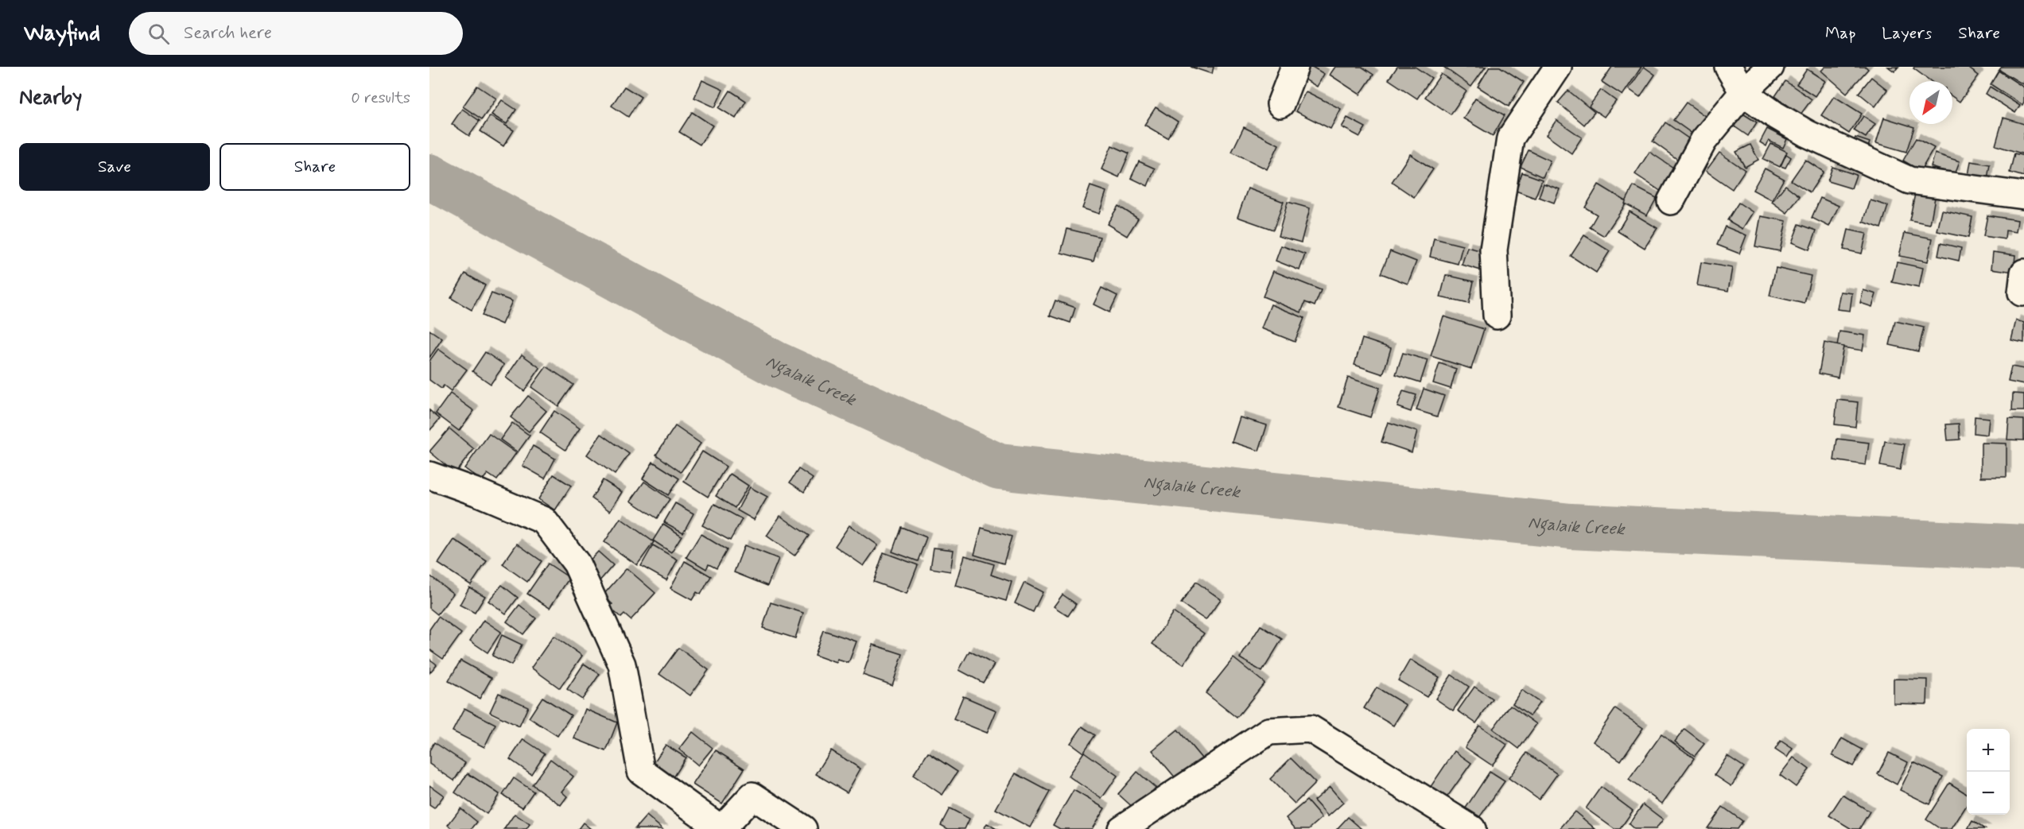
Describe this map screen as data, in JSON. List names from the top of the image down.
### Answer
{
  "water": ["Ngalaik Creek"],
  "north": "bottom left",
  "page": {
    "header": "Wayfind",
    "search": "Search here",
    "nav": ["Map", "Layers", "Share"],
    "heading": ["Nearby", "0 results"],
    "buttons": ["Save", "Share"],
    "map_buttons": ["+", "−"]
  }
}
